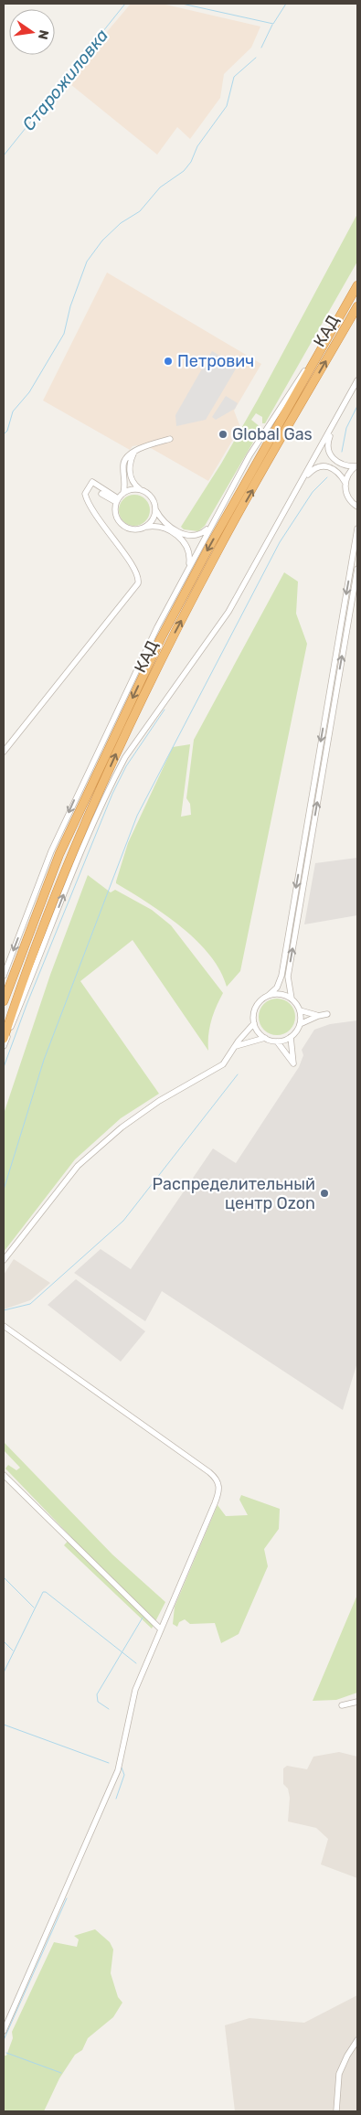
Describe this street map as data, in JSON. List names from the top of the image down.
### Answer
{
  "streets": {
    "highway": ["КАД"]
  },
  "water": ["Старожиловка"],
  "places": ["Петрович", "Global Gas", "Распределительный центр Ozon"],
  "north": "right"
}
